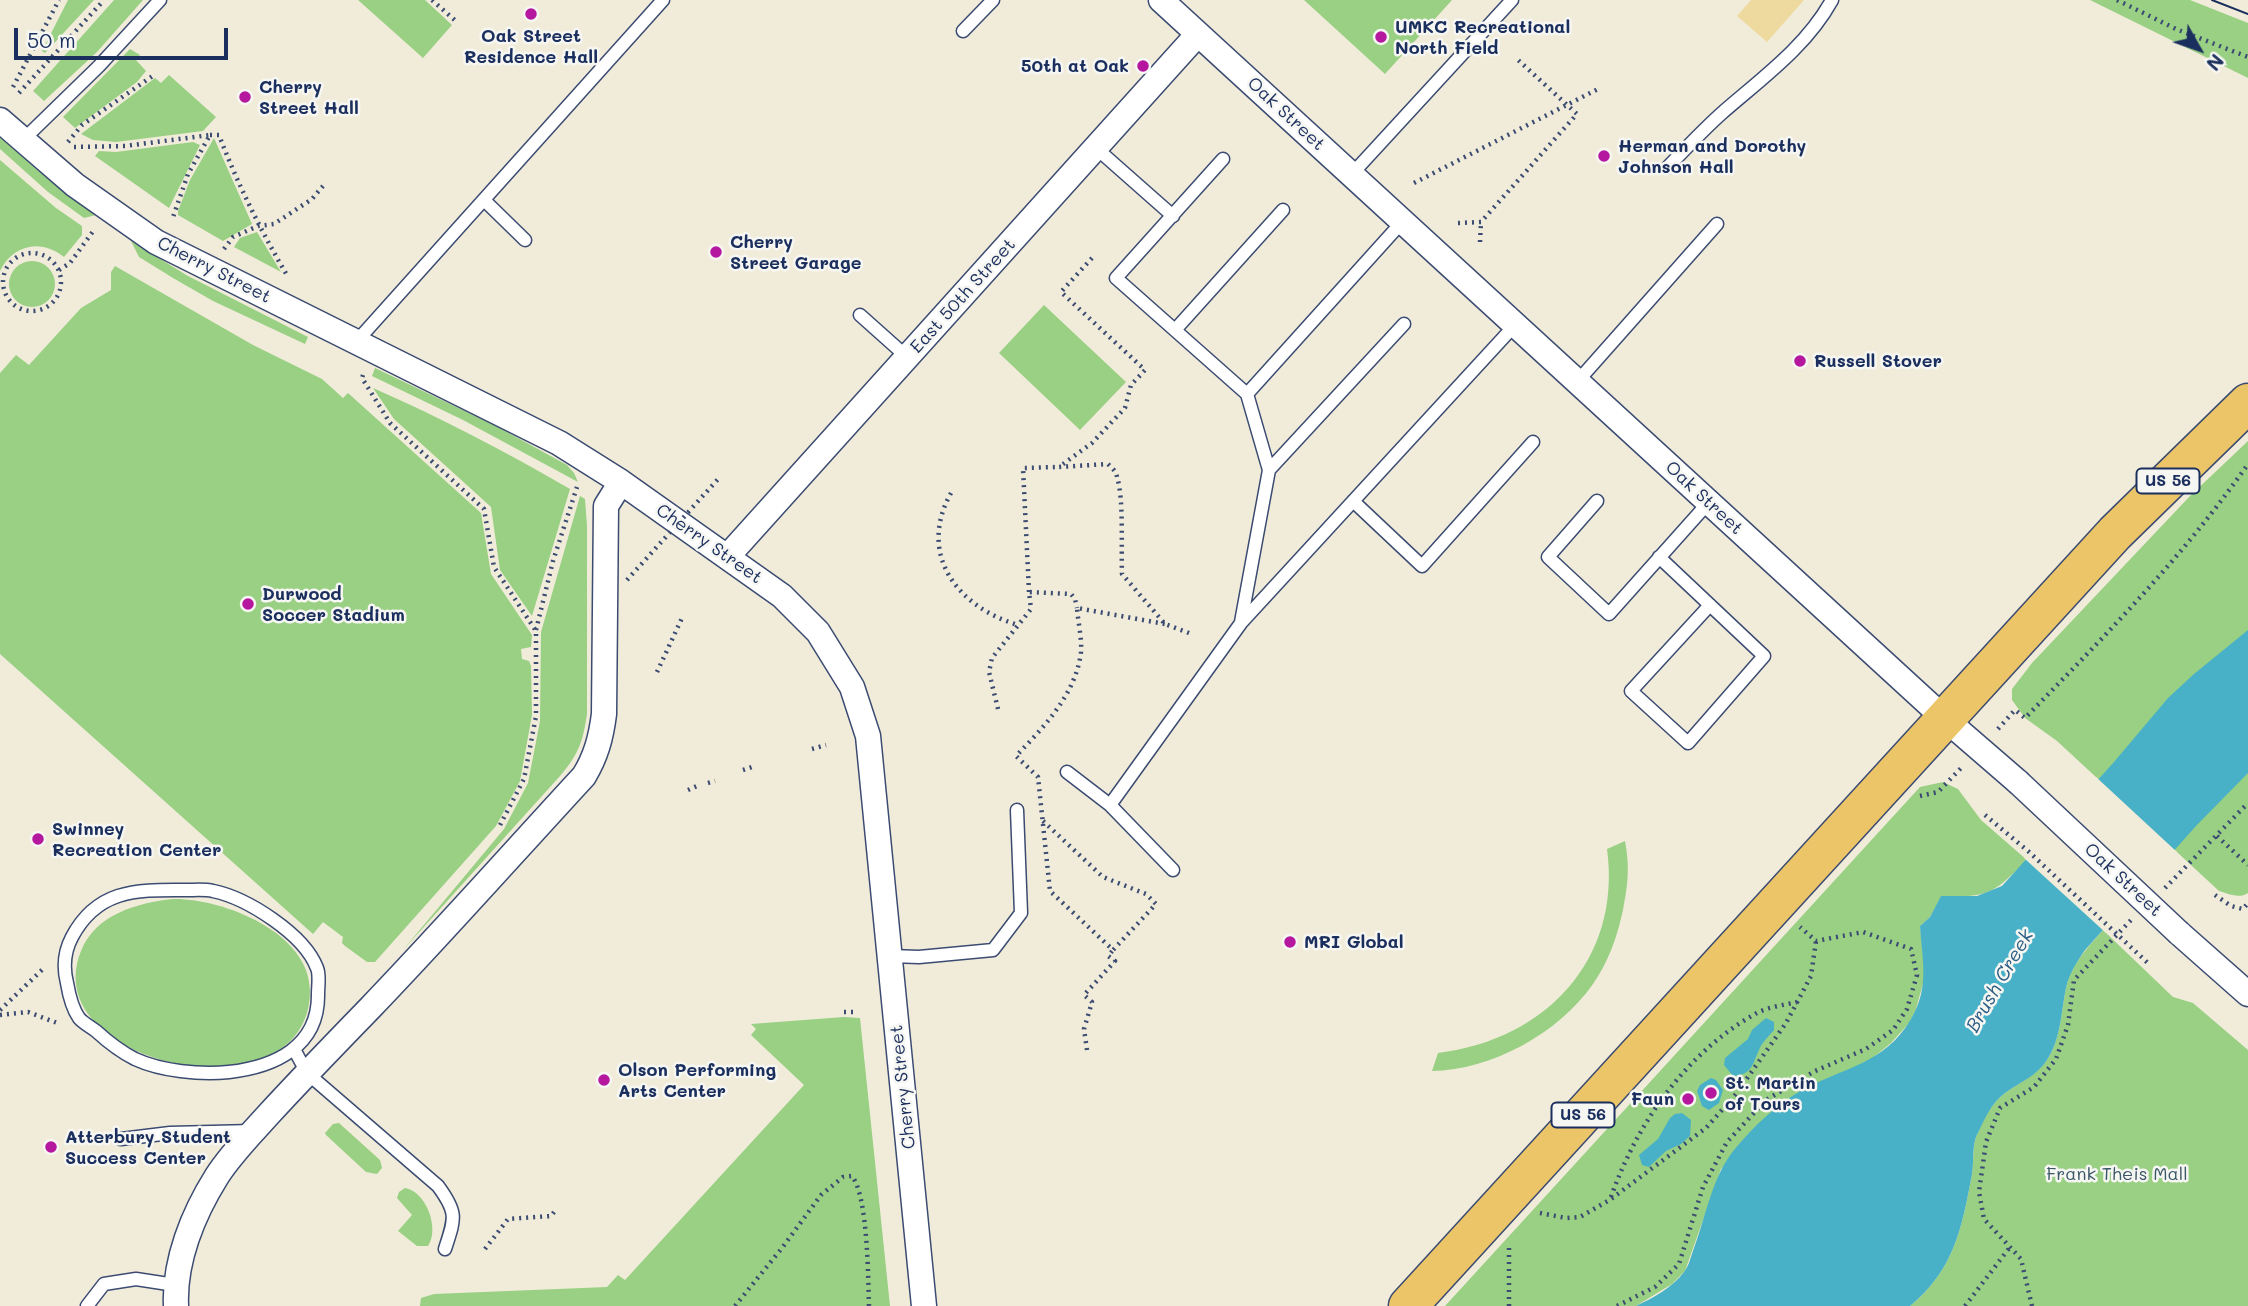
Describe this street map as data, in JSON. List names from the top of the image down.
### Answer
{
  "streets": {
    "highway": ["US 56"],
    "street": ["Oak Street", "Cherry Street", "East 50th Street"]
  },
  "crossings": [
    ["Oak Street", "East 50th Street"],
    ["Oak Street", "US 56"],
    ["Cherry Street", "East 50th Street"]
  ],
  "water": ["Brush Creek"],
  "parks": ["Frank Theis Mall"],
  "places": [
    "Oak Street Residence Hall",
    "UMKC Recreational North Field",
    "50th at Oak",
    "Cherry Street Hall",
    "Herman and Dorothy Johnson Hall",
    "Cherry Street Garage",
    "Russell Stover",
    "Durwood Soccer Stadium",
    "Swinney Recreation Center",
    "MRI Global",
    "Olson Performing Arts Center",
    "St. Martin of Tours",
    "Faun",
    "Atterbury Student Success Center"
  ],
  "scale_bar": "50 m",
  "north": "bottom right"
}
